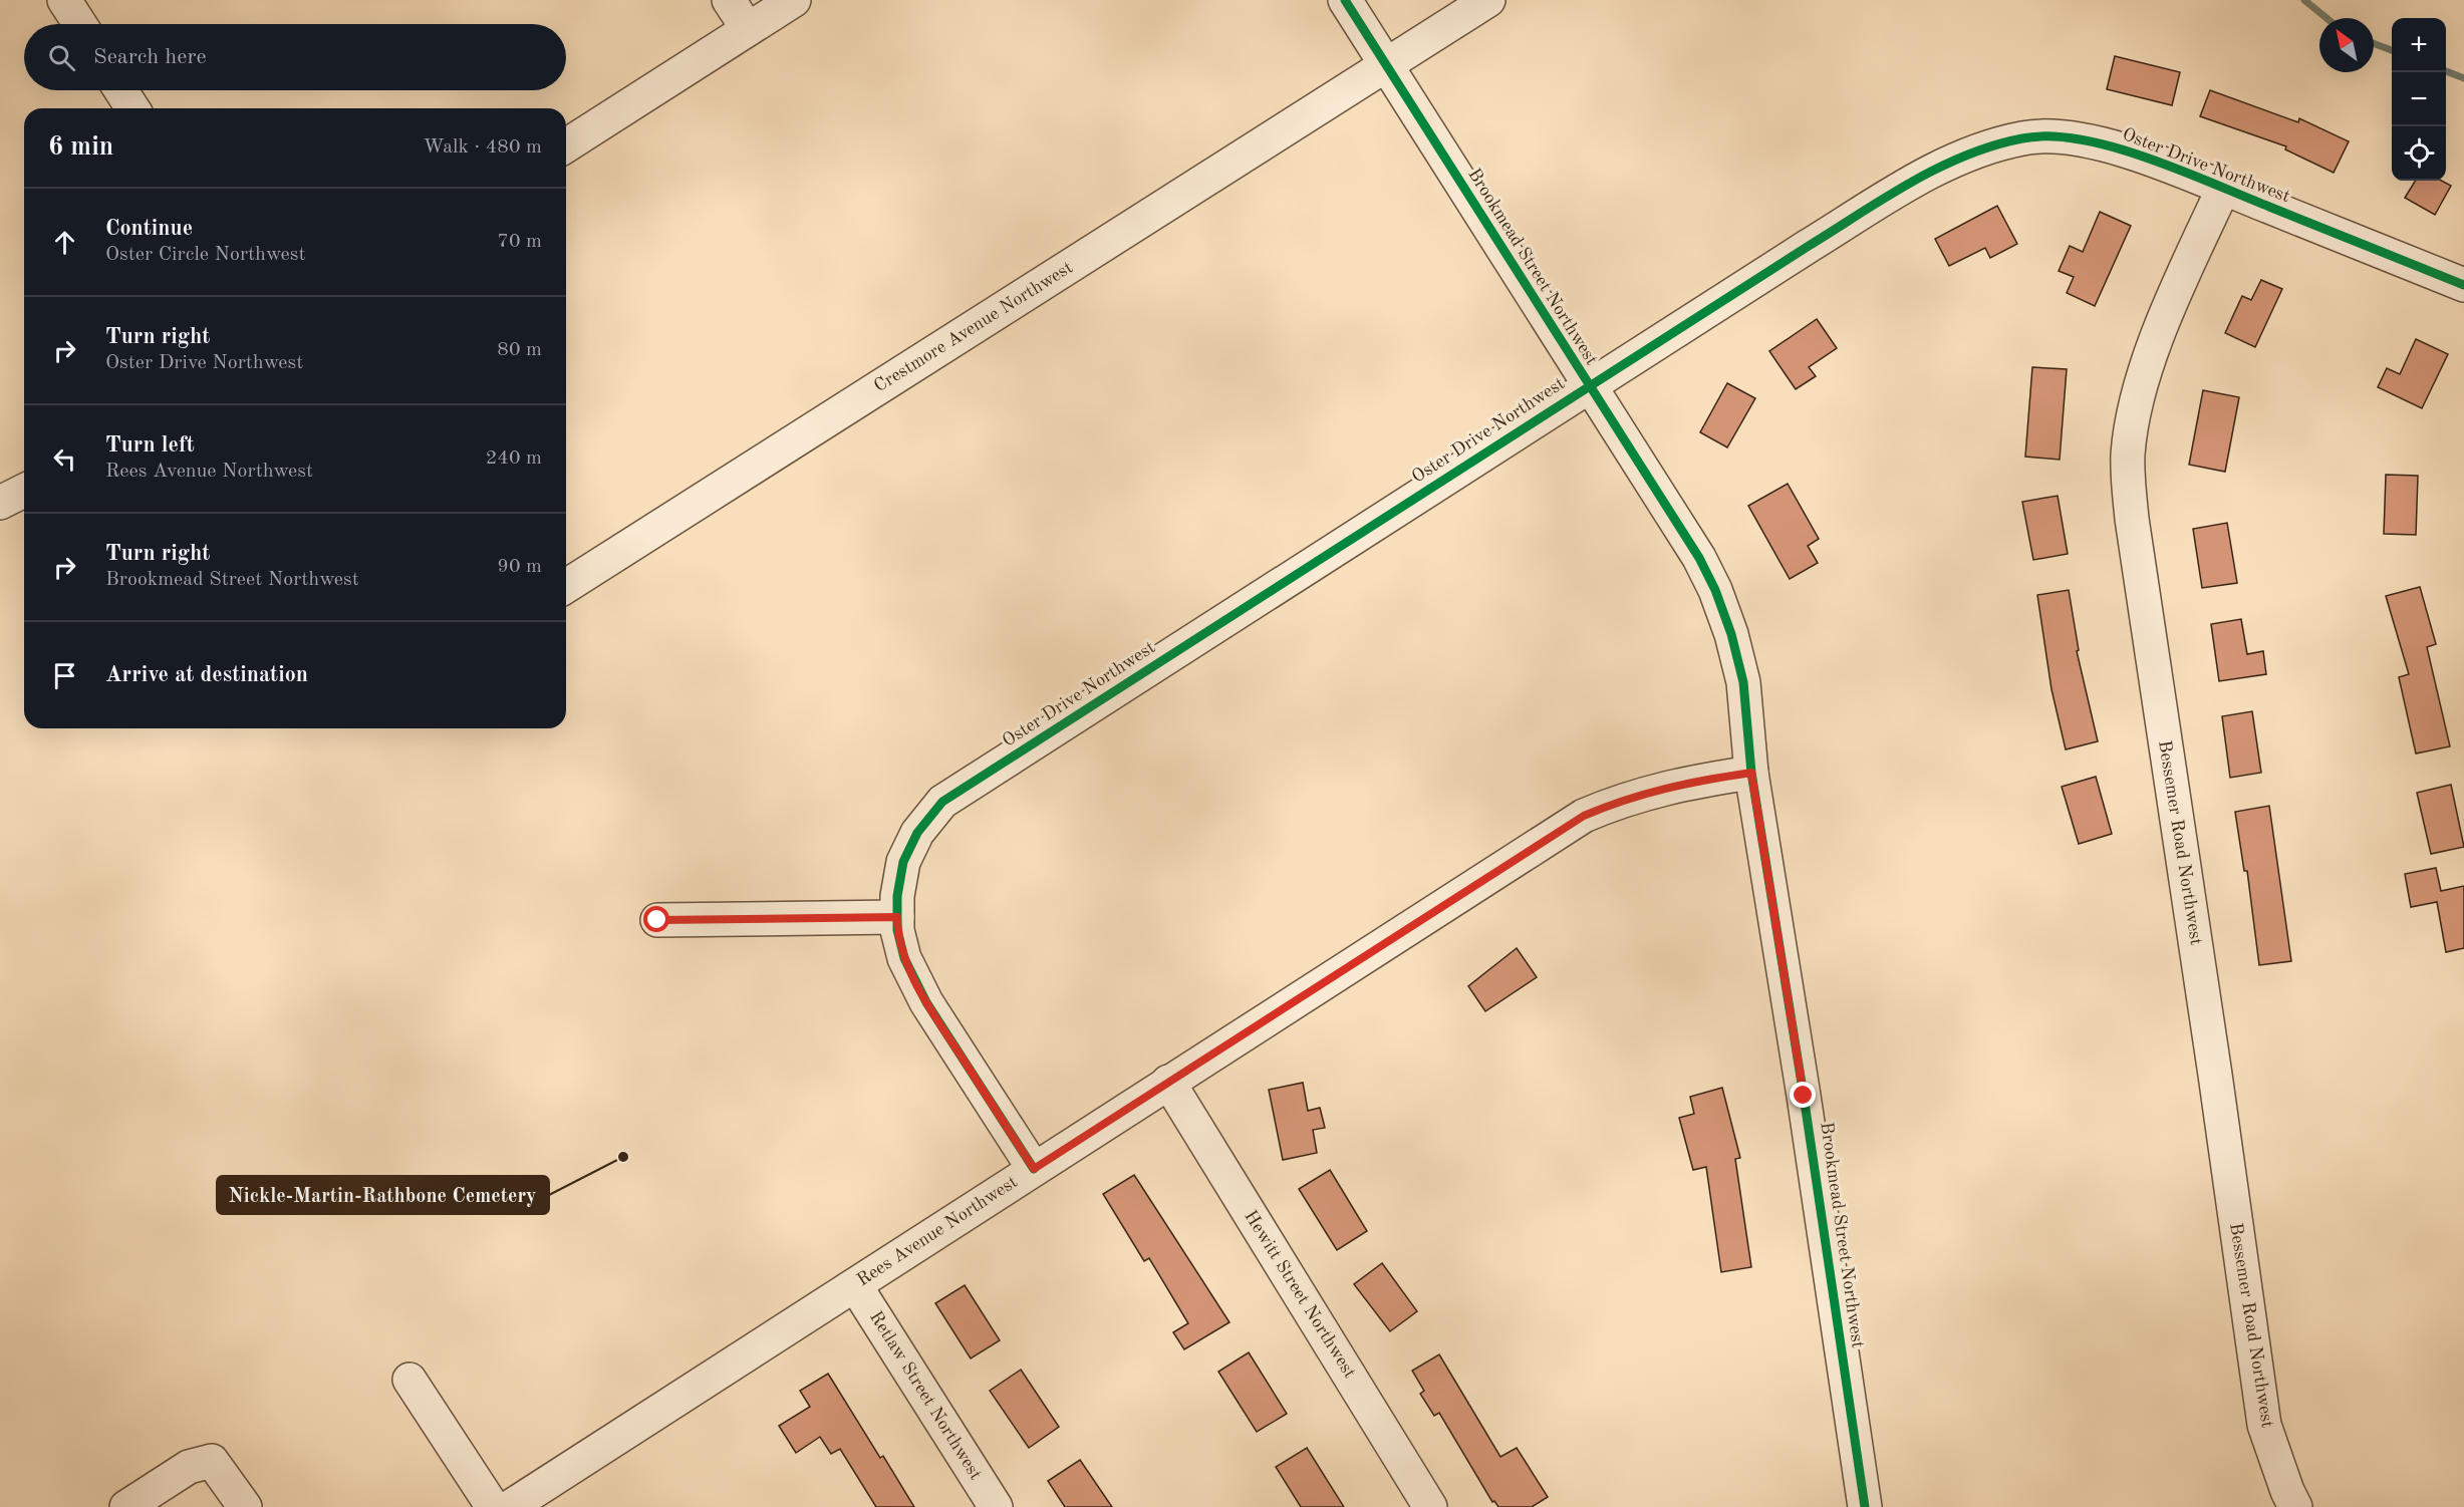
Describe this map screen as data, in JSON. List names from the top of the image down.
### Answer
{
  "streets": {
    "street": [
      "Oster Drive Northwest",
      "Brookmead Street Northwest",
      "Crestmore Avenue Northwest",
      "Bessemer Road Northwest",
      "Rees Avenue Northwest",
      "Hewitt Street Northwest",
      "Retlaw Street Northwest"
    ]
  },
  "crossings": [
    ["Oster Drive Northwest", "Brookmead Street Northwest"],
    ["Oster Drive Northwest", "Bessemer Road Northwest"],
    ["Oster Drive Northwest", "Rees Avenue Northwest"],
    ["Brookmead Street Northwest", "Crestmore Avenue Northwest"],
    ["Brookmead Street Northwest", "Rees Avenue Northwest"],
    ["Rees Avenue Northwest", "Hewitt Street Northwest"],
    ["Rees Avenue Northwest", "Retlaw Street Northwest"]
  ],
  "places": ["Nickle-Martin-Rathbone Cemetery"],
  "north": "top left",
  "page": {
    "map_buttons": ["+", "−"],
    "search": "Search here",
    "heading": ["6 min", "Walk · 480 m"],
    "list": [
      ["Continue", "Oster Circle Northwest", "70 m"],
      ["Turn right", "Oster Drive Northwest", "80 m"],
      ["Turn left", "Rees Avenue Northwest", "240 m"],
      ["Turn right", "Brookmead Street Northwest", "90 m"],
      "Arrive at destination"
    ]
  }
}
